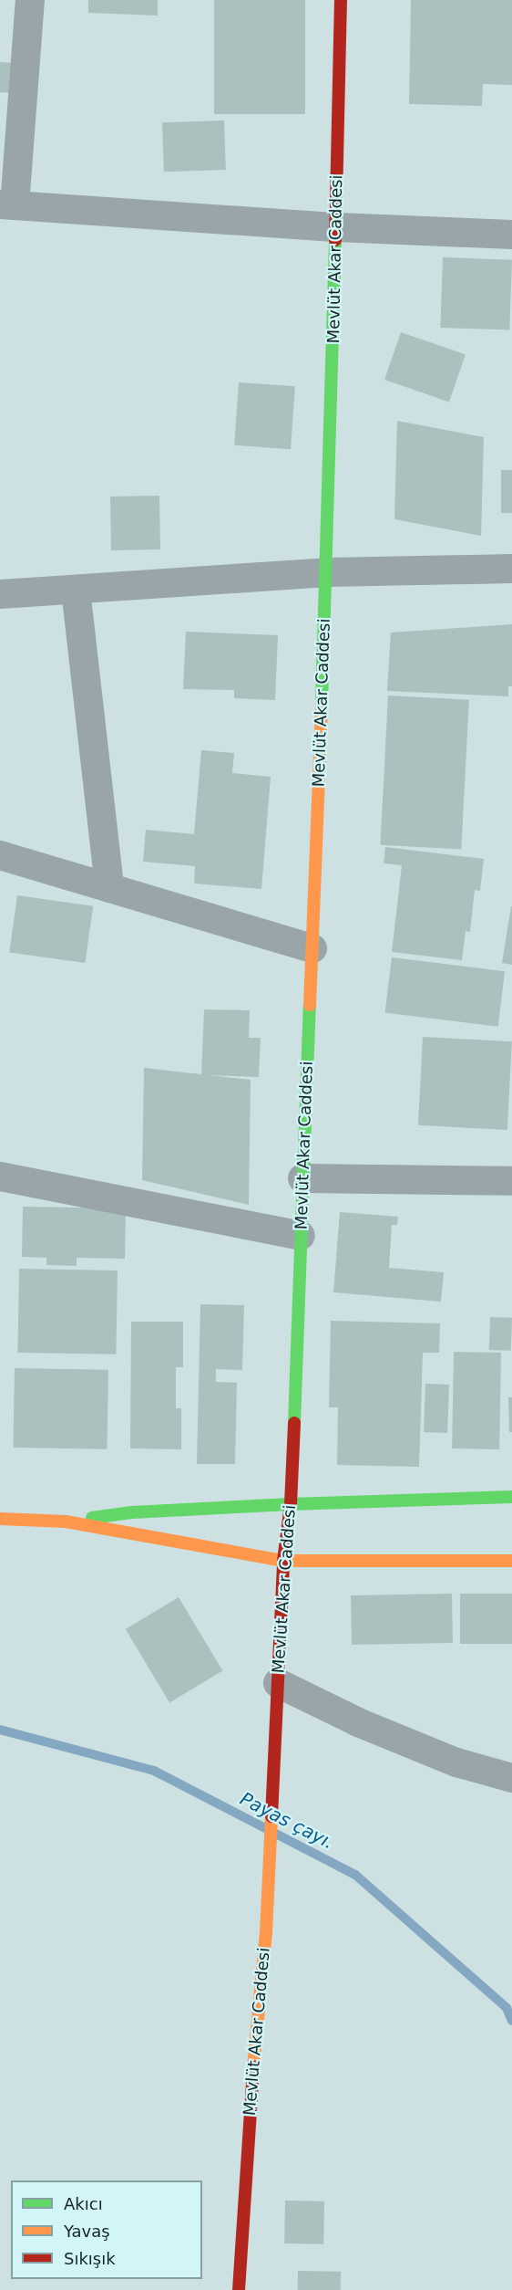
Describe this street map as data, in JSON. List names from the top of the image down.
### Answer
{
  "streets": {
    "street": ["Mevlüt Akar Caddesi"]
  },
  "water": ["Payas çayı."],
  "legend": ["Akıcı", "Yavaş", "Sıkışık"]
}
